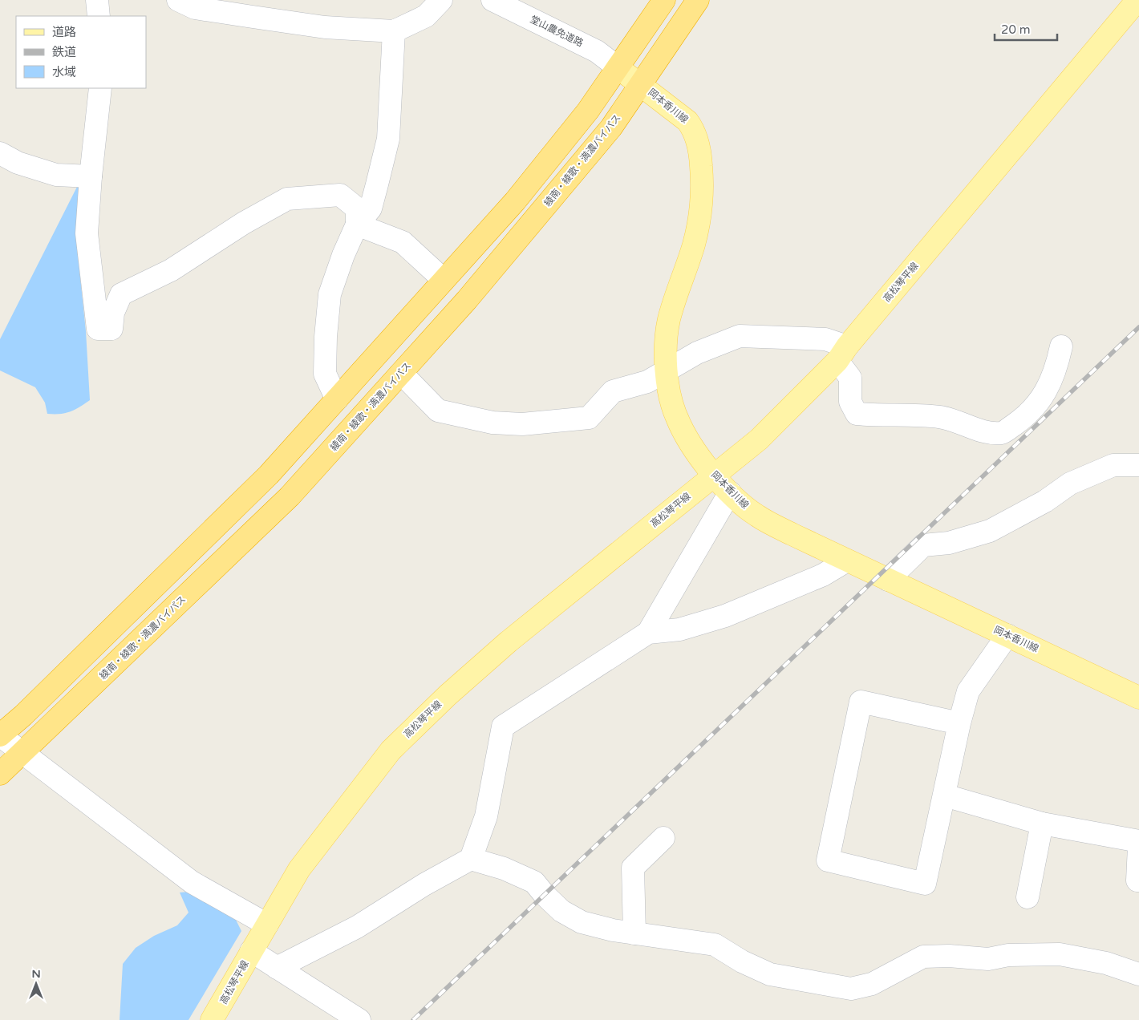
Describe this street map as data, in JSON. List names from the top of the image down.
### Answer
{
  "streets": {
    "highway": ["綾南・綾歌・満濃バイパス"],
    "main road": ["岡本香川線", "高松琴平線"],
    "street": ["堂山農免道路"]
  },
  "crossings": [
    ["堂山農免道路", "岡本香川線"],
    ["岡本香川線", "綾南・綾歌・満濃バイパス"],
    ["岡本香川線", "高松琴平線"]
  ],
  "legend": ["道路", "鉄道", "水域"],
  "scale_bar": "20 m",
  "north": "top"
}
